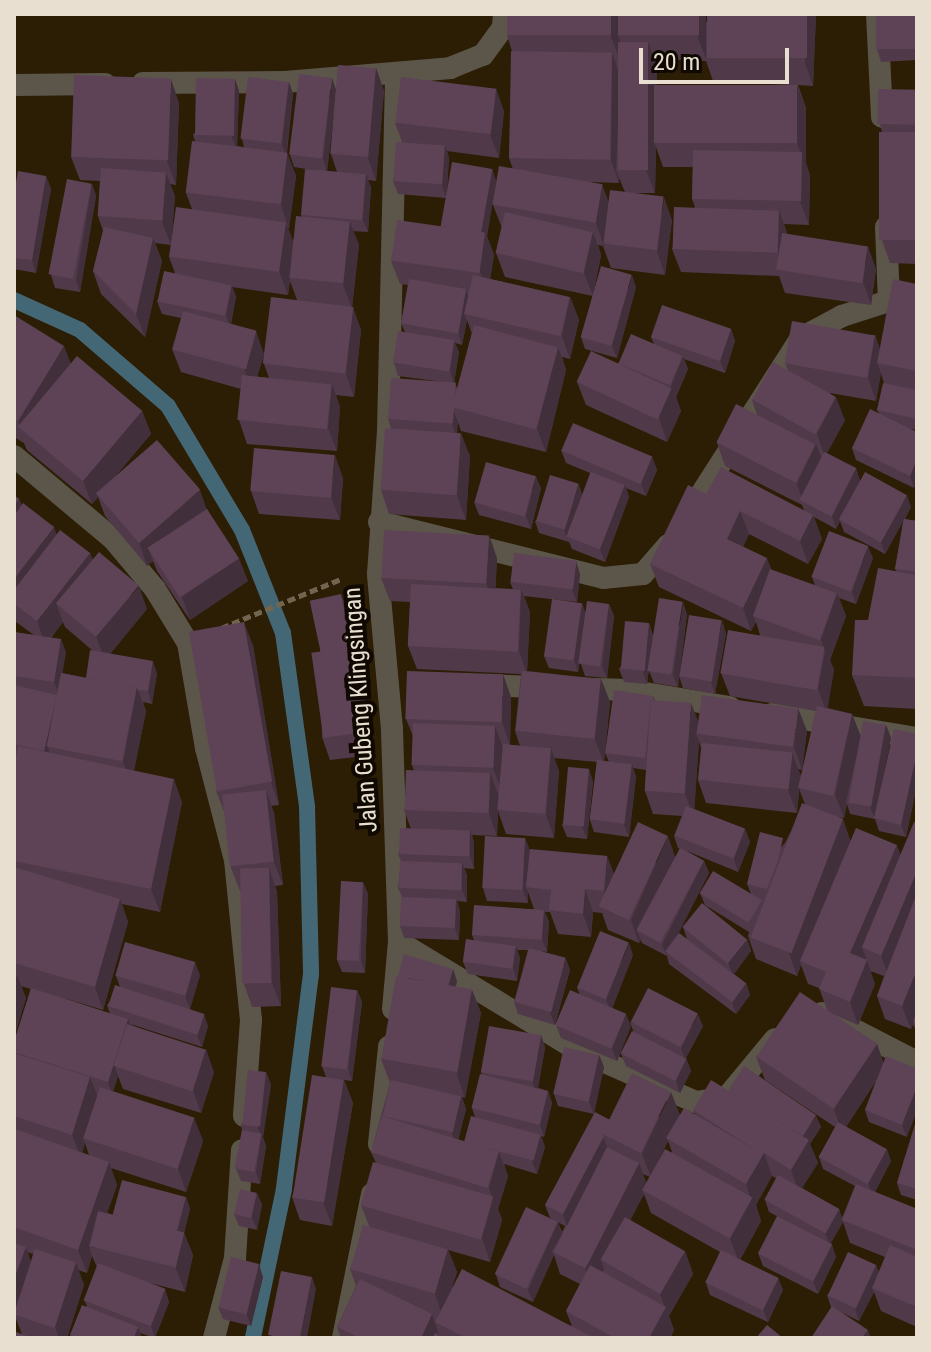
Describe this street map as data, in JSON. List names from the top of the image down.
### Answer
{
  "streets": {
    "street": ["Jalan Gubeng Klingsingan"]
  },
  "scale_bar": "20 m"
}
